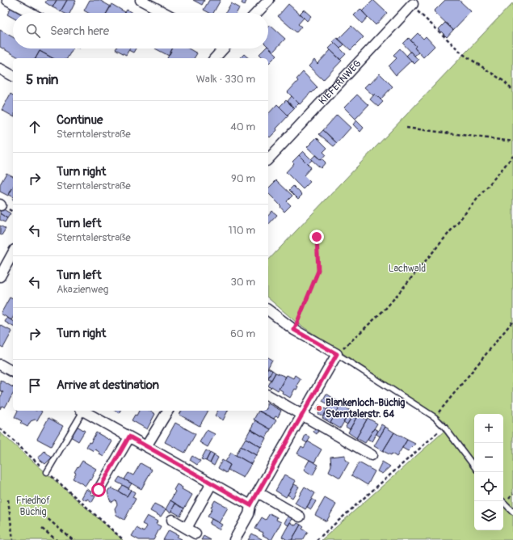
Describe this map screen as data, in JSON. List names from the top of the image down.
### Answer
{
  "streets": {
    "street": ["KIEFERNWEG"]
  },
  "parks": ["Lachwald", "Friedhof Büchig"],
  "places": ["Blankenloch-Büchig Sterntalerstr. 64"],
  "page": {
    "search": "Search here",
    "heading": ["5 min", "Walk · 330 m"],
    "list": [
      ["Continue", "Sterntalerstraße", "40 m"],
      ["Turn right", "Sterntalerstraße", "90 m"],
      ["Turn left", "Sterntalerstraße", "110 m"],
      ["Turn left", "Akazienweg", "30 m"],
      ["Turn right", "60 m"],
      "Arrive at destination"
    ],
    "map_buttons": ["+", "−"]
  }
}
